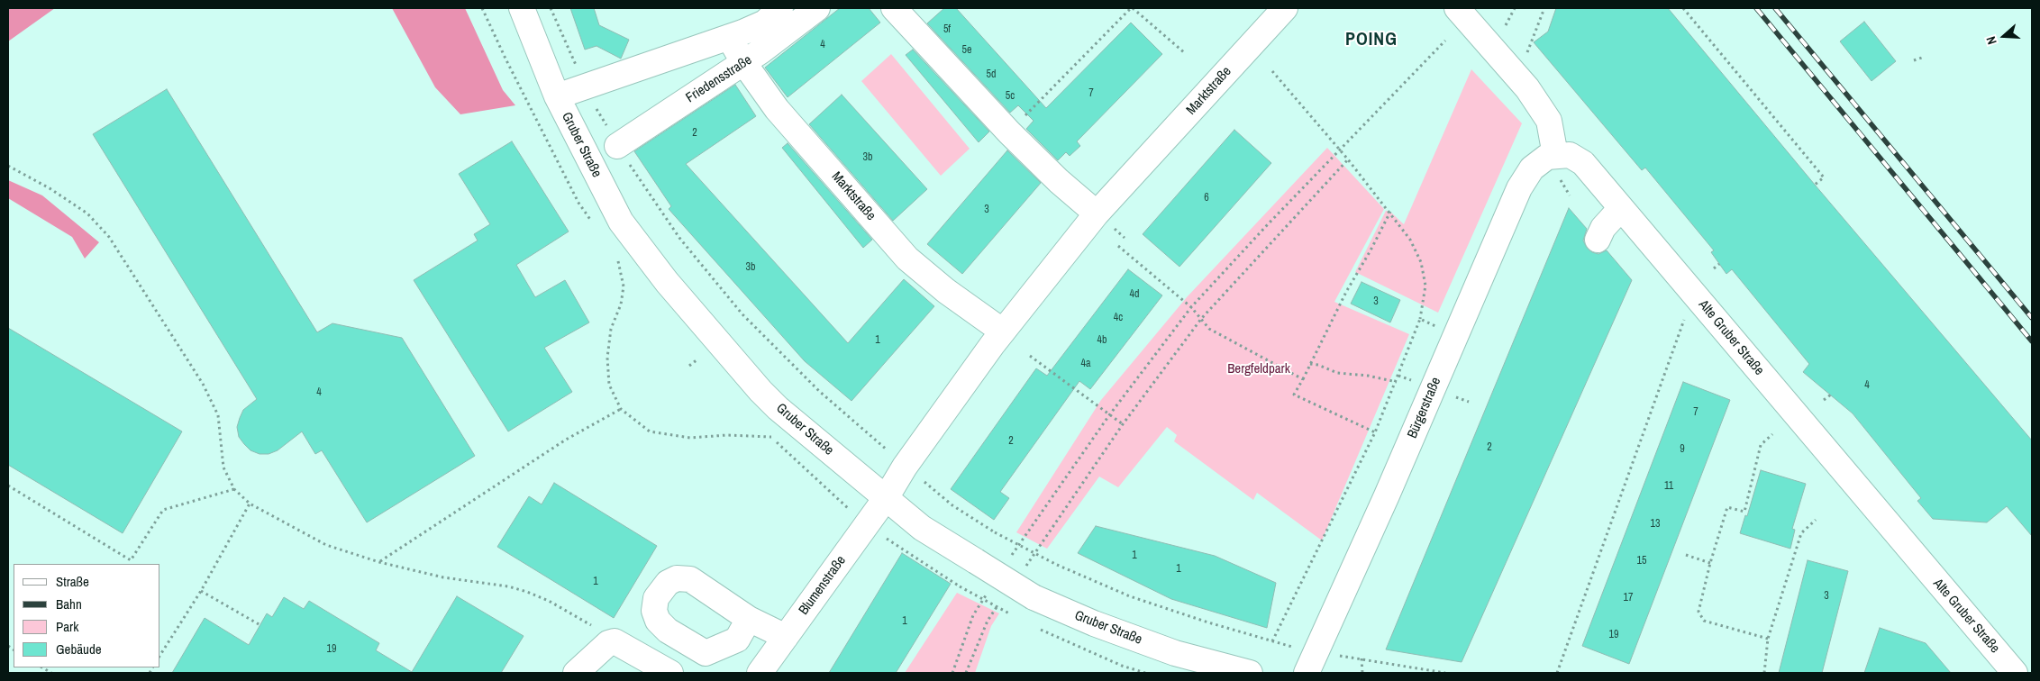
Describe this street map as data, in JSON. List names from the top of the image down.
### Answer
{
  "streets": {
    "street": [
      "Friedensstraße",
      "Marktstraße",
      "Gruber Straße",
      "Alte Gruber Straße",
      "Bürgerstraße",
      "Blumenstraße"
    ]
  },
  "crossings": [
    ["Friedensstraße", "Marktstraße"],
    ["Friedensstraße", "Gruber Straße"],
    ["Marktstraße", "Gruber Straße"],
    ["Marktstraße", "Blumenstraße"],
    ["Gruber Straße", "Blumenstraße"],
    ["Alte Gruber Straße", "Bürgerstraße"]
  ],
  "districts": ["POING"],
  "parks": ["Bergfeldpark"],
  "house_numbers": [
    "5f",
    "4",
    "5e",
    "5d",
    "7",
    "5c",
    "2",
    "3b",
    "6",
    "3",
    "3b",
    "4d",
    "3",
    "4c",
    "1",
    "4b",
    "4a",
    "4",
    "4",
    "7",
    "2",
    "2",
    "9",
    "11",
    "13",
    "1",
    "15",
    "1",
    "1",
    "3",
    "17",
    "1",
    "19",
    "19"
  ],
  "legend": [
    "Straße",
    "Bahn",
    "Park",
    "Gebäude"
  ],
  "north": "left"
}
